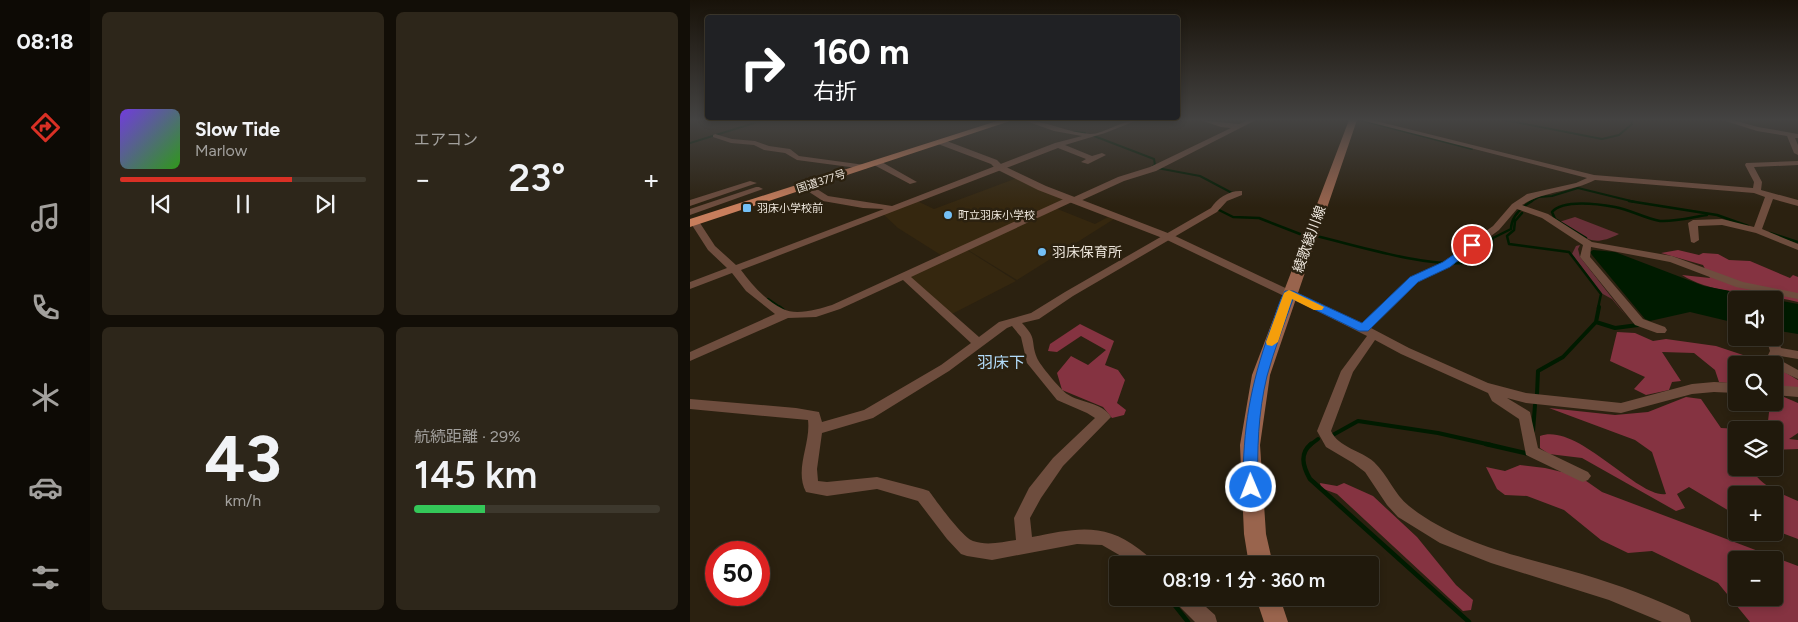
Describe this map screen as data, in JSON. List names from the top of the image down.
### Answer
{
  "streets": {
    "highway": ["国道377号"],
    "main road": ["綾歌綾川線"]
  },
  "districts": ["羽床下"],
  "places": {
    "transit": ["羽床小学校前"],
    "other": ["町立羽床小学校", "羽床保育所"]
  },
  "page": {
    "tabs": "08:18",
    "tile": [
      "エアコン",
      ["43", "km/h"],
      ["航続距離 · 29%", "145 km"]
    ],
    "turn": ["160 m", "右折"],
    "song": ["Slow Tide", "Marlow"],
    "heat": ["−", "23°", "+"],
    "map_buttons": ["+", "−"],
    "limit": "50",
    "trip": "08:19 · 1 分 · 360 m"
  }
}
